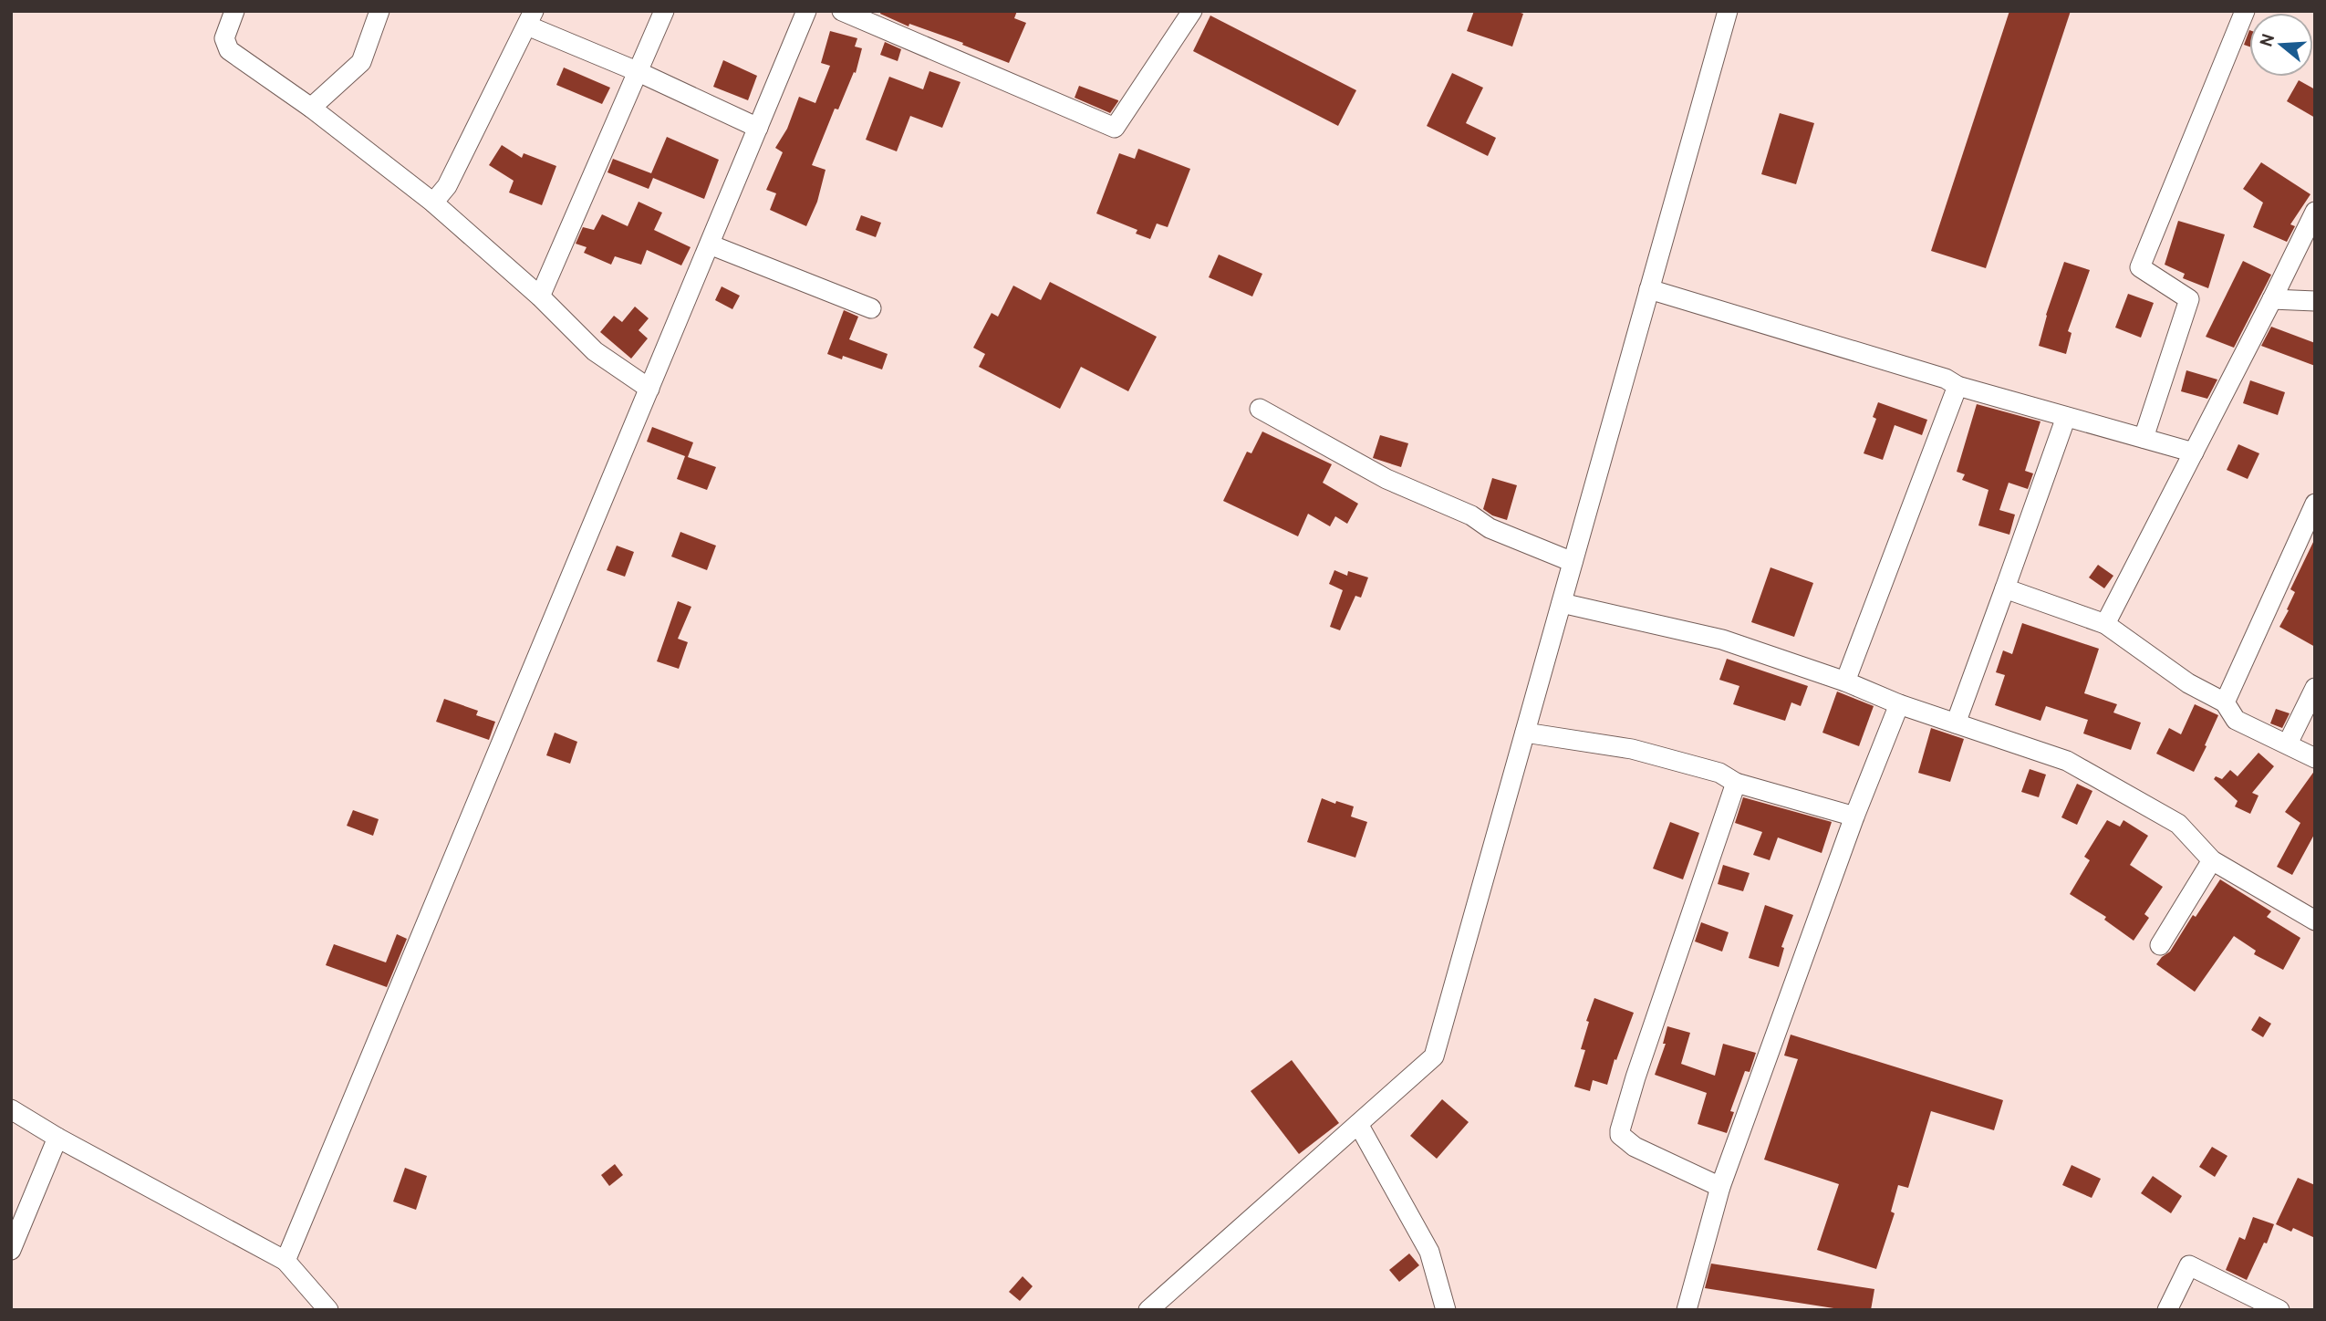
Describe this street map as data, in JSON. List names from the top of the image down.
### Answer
{
  "north": "left"
}
